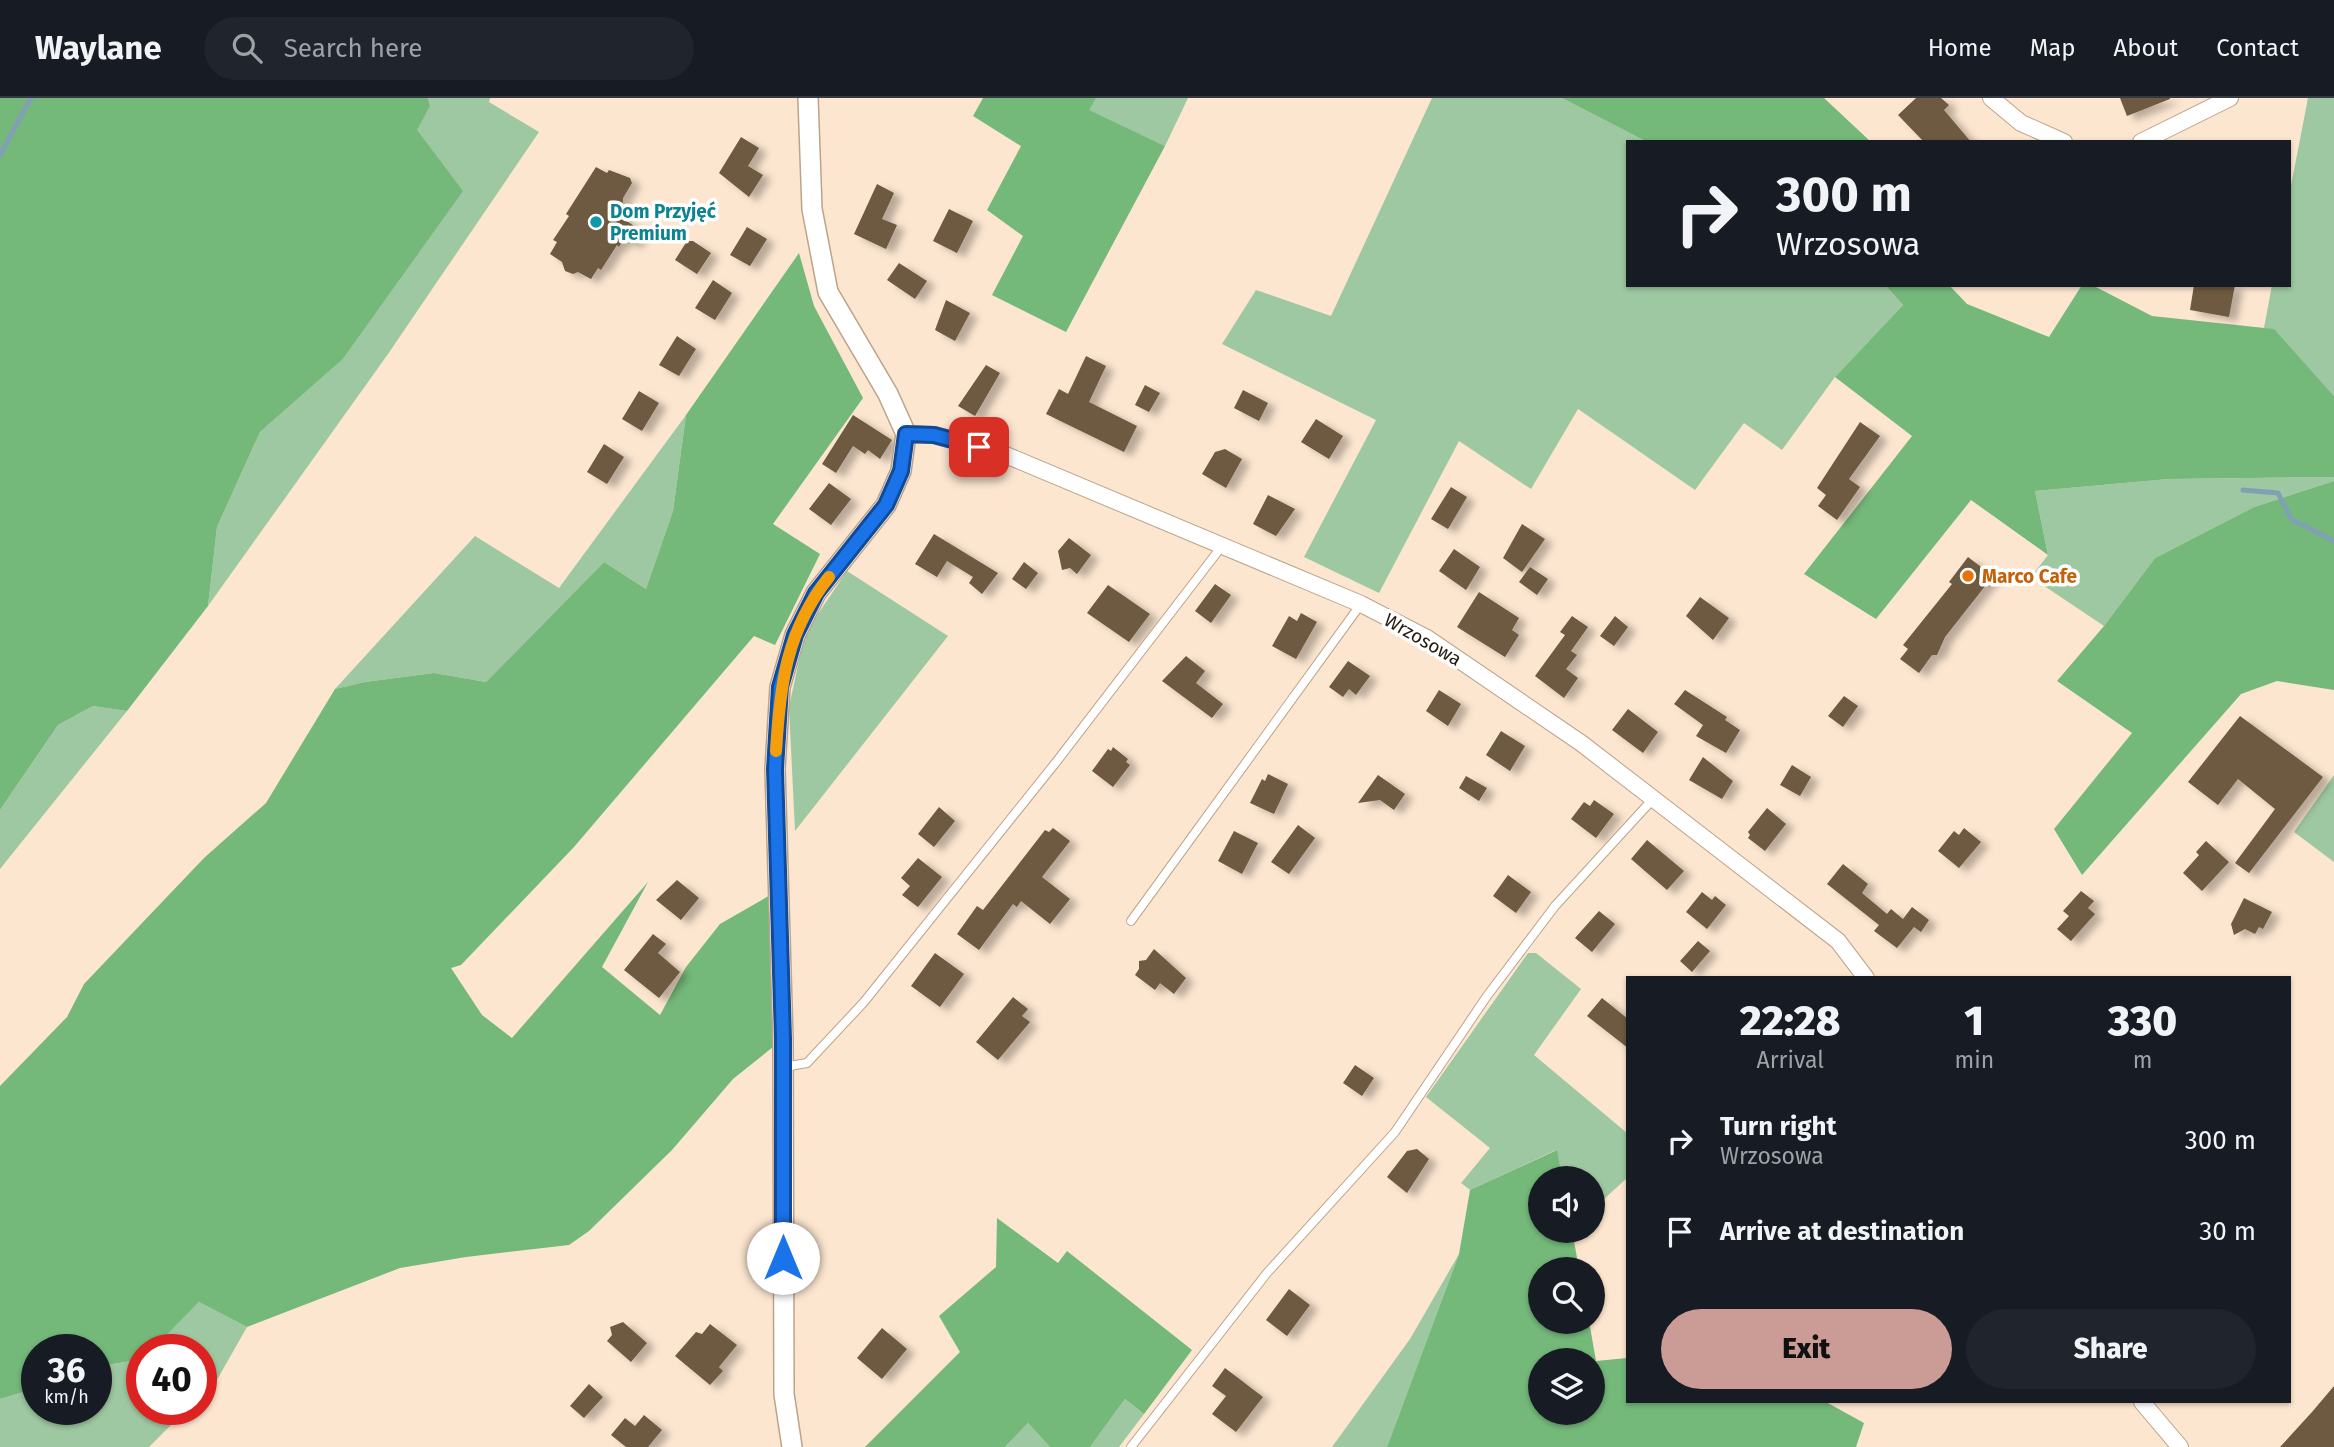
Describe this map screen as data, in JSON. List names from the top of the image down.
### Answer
{
  "streets": {
    "street": ["Wrzosowa"]
  },
  "places": ["Dom Przyjęć Premium", "Marco Cafe"],
  "page": {
    "header": "Waylane",
    "search": "Search here",
    "nav": [
      "Home",
      "Map",
      "About",
      "Contact"
    ],
    "turn": ["300 m", "Wrzosowa"],
    "eta": [
      "22:28",
      "Arrival",
      "1",
      "min",
      "330",
      "m"
    ],
    "list": [
      {
        "name": "Turn right",
        "note": "Wrzosowa",
        "value": "300 m"
      },
      {
        "name": "Arrive at destination",
        "value": "30 m"
      }
    ],
    "buttons": ["Exit", "Share"],
    "speed": "36 km/h",
    "limit": "40"
  }
}
